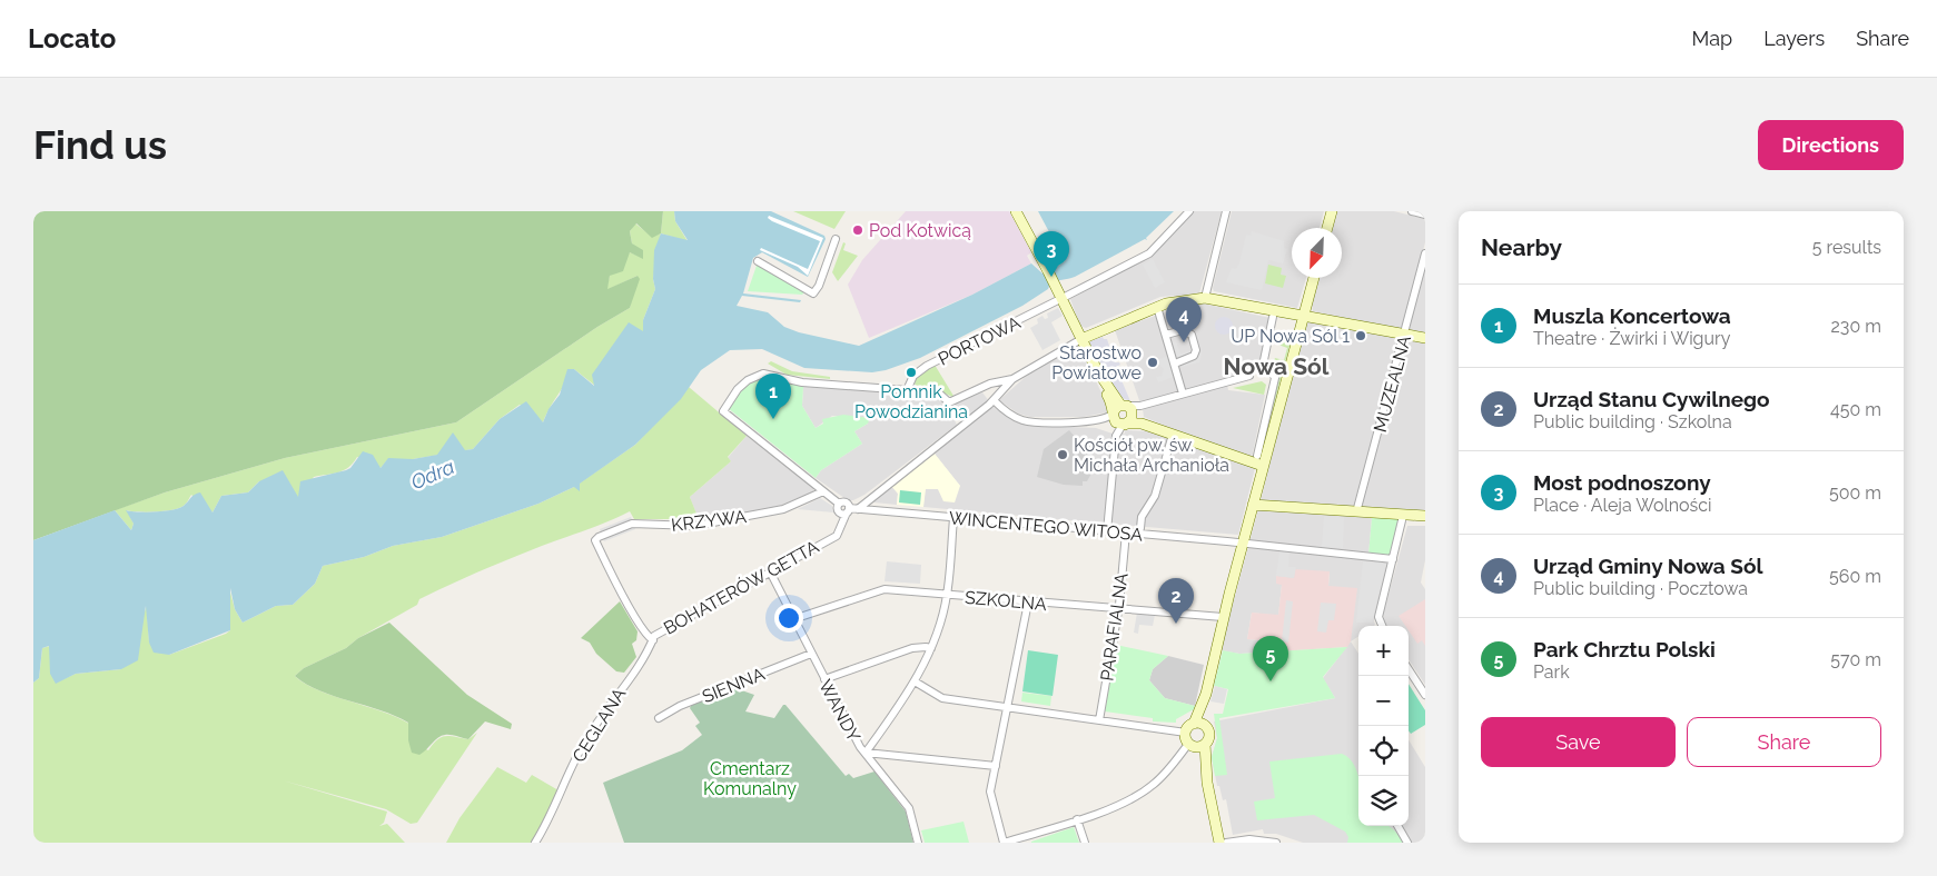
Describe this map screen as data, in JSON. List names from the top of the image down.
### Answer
{
  "streets": {
    "street": [
      "PORTOWA",
      "MUZEALNA",
      "KRZYWA",
      "WINCENTEGO WITOSA",
      "BOHATERÓW GETTA",
      "SZKOLNA",
      "PARAFIALNA",
      "SIENNA",
      "WANDY",
      "CEGLANA"
    ]
  },
  "crossings": [
    ["KRZYWA", "BOHATERÓW GETTA"],
    ["KRZYWA", "CEGLANA"],
    ["WINCENTEGO WITOSA", "BOHATERÓW GETTA"],
    ["WINCENTEGO WITOSA", "PARAFIALNA"],
    ["BOHATERÓW GETTA", "WANDY"],
    ["BOHATERÓW GETTA", "CEGLANA"],
    ["SZKOLNA", "PARAFIALNA"],
    ["SZKOLNA", "WANDY"],
    ["SIENNA", "WANDY"]
  ],
  "districts": ["Nowa Sól"],
  "water": ["Odra"],
  "parks": ["Cmentarz Komunalny"],
  "places": [
    "Pod Kotwicą",
    "UP Nowa Sól 1",
    "Starostwo Powiatowe",
    "Pomnik Powodzianina",
    "Kościół pw. św. Michała Archanioła"
  ],
  "north": "bottom left",
  "page": {
    "header": "Locato",
    "nav": ["Map", "Layers", "Share"],
    "buttons": [
      "Directions",
      ["Save", "Share"]
    ],
    "title": "Find us",
    "heading": ["Nearby", "5 results"],
    "pins": [
      "3",
      "4",
      "1",
      "2",
      "5"
    ],
    "list": [
      {
        "mark": "1",
        "name": "Muszla Koncertowa",
        "note": "Theatre · Żwirki i Wigury",
        "value": "230 m"
      },
      {
        "mark": "2",
        "name": "Urząd Stanu Cywilnego",
        "note": "Public building · Szkolna",
        "value": "450 m"
      },
      {
        "mark": "3",
        "name": "Most podnoszony",
        "note": "Place · Aleja Wolności",
        "value": "500 m"
      },
      {
        "mark": "4",
        "name": "Urząd Gminy Nowa Sól",
        "note": "Public building · Pocztowa",
        "value": "560 m"
      },
      {
        "mark": "5",
        "name": "Park Chrztu Polski",
        "note": "Park",
        "value": "570 m"
      }
    ],
    "map_buttons": ["+", "−"]
  }
}
